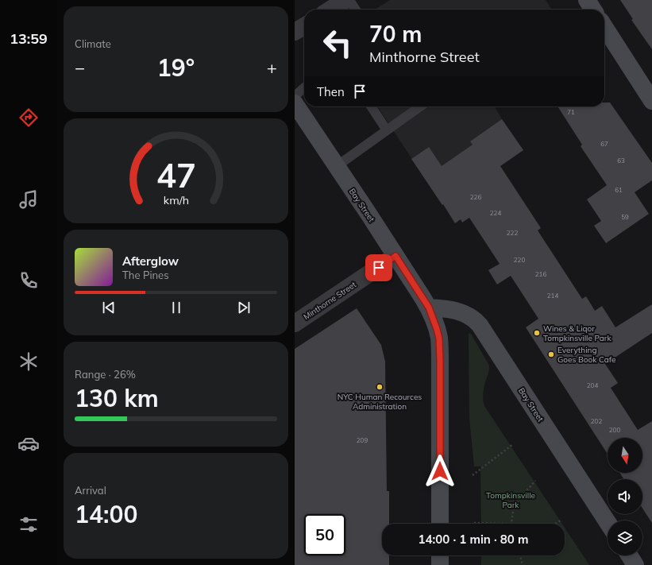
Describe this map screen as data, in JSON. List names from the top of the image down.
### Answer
{
  "streets": {
    "main road": ["Bay Street"],
    "street": ["Minthorne Street"]
  },
  "crossings": [
    ["Bay Street", "Minthorne Street"]
  ],
  "parks": ["Tompkinsville Park"],
  "places": ["Wines & Liqor Tompkinsville Park", "Everything Goes Book Cafe", "NYC Human Recources Administration"],
  "house_numbers": [
    "71",
    "67",
    "63",
    "61",
    "226",
    "224",
    "59",
    "222",
    "220",
    "216",
    "214",
    "204",
    "202",
    "200",
    "209"
  ],
  "north": "bottom",
  "page": {
    "tabs": "13:59",
    "tile": [
      "Climate",
      ["Range · 26%", "130 km"],
      ["Arrival", "14:00"]
    ],
    "turn": ["70 m", "Minthorne Street"],
    "heat": ["−", "19°", "+"],
    "then": "Then",
    "song": ["Afterglow", "The Pines"],
    "limit": "50",
    "trip": "14:00 · 1 min · 80 m",
    "gauge": ["47", "km/h"]
  }
}
